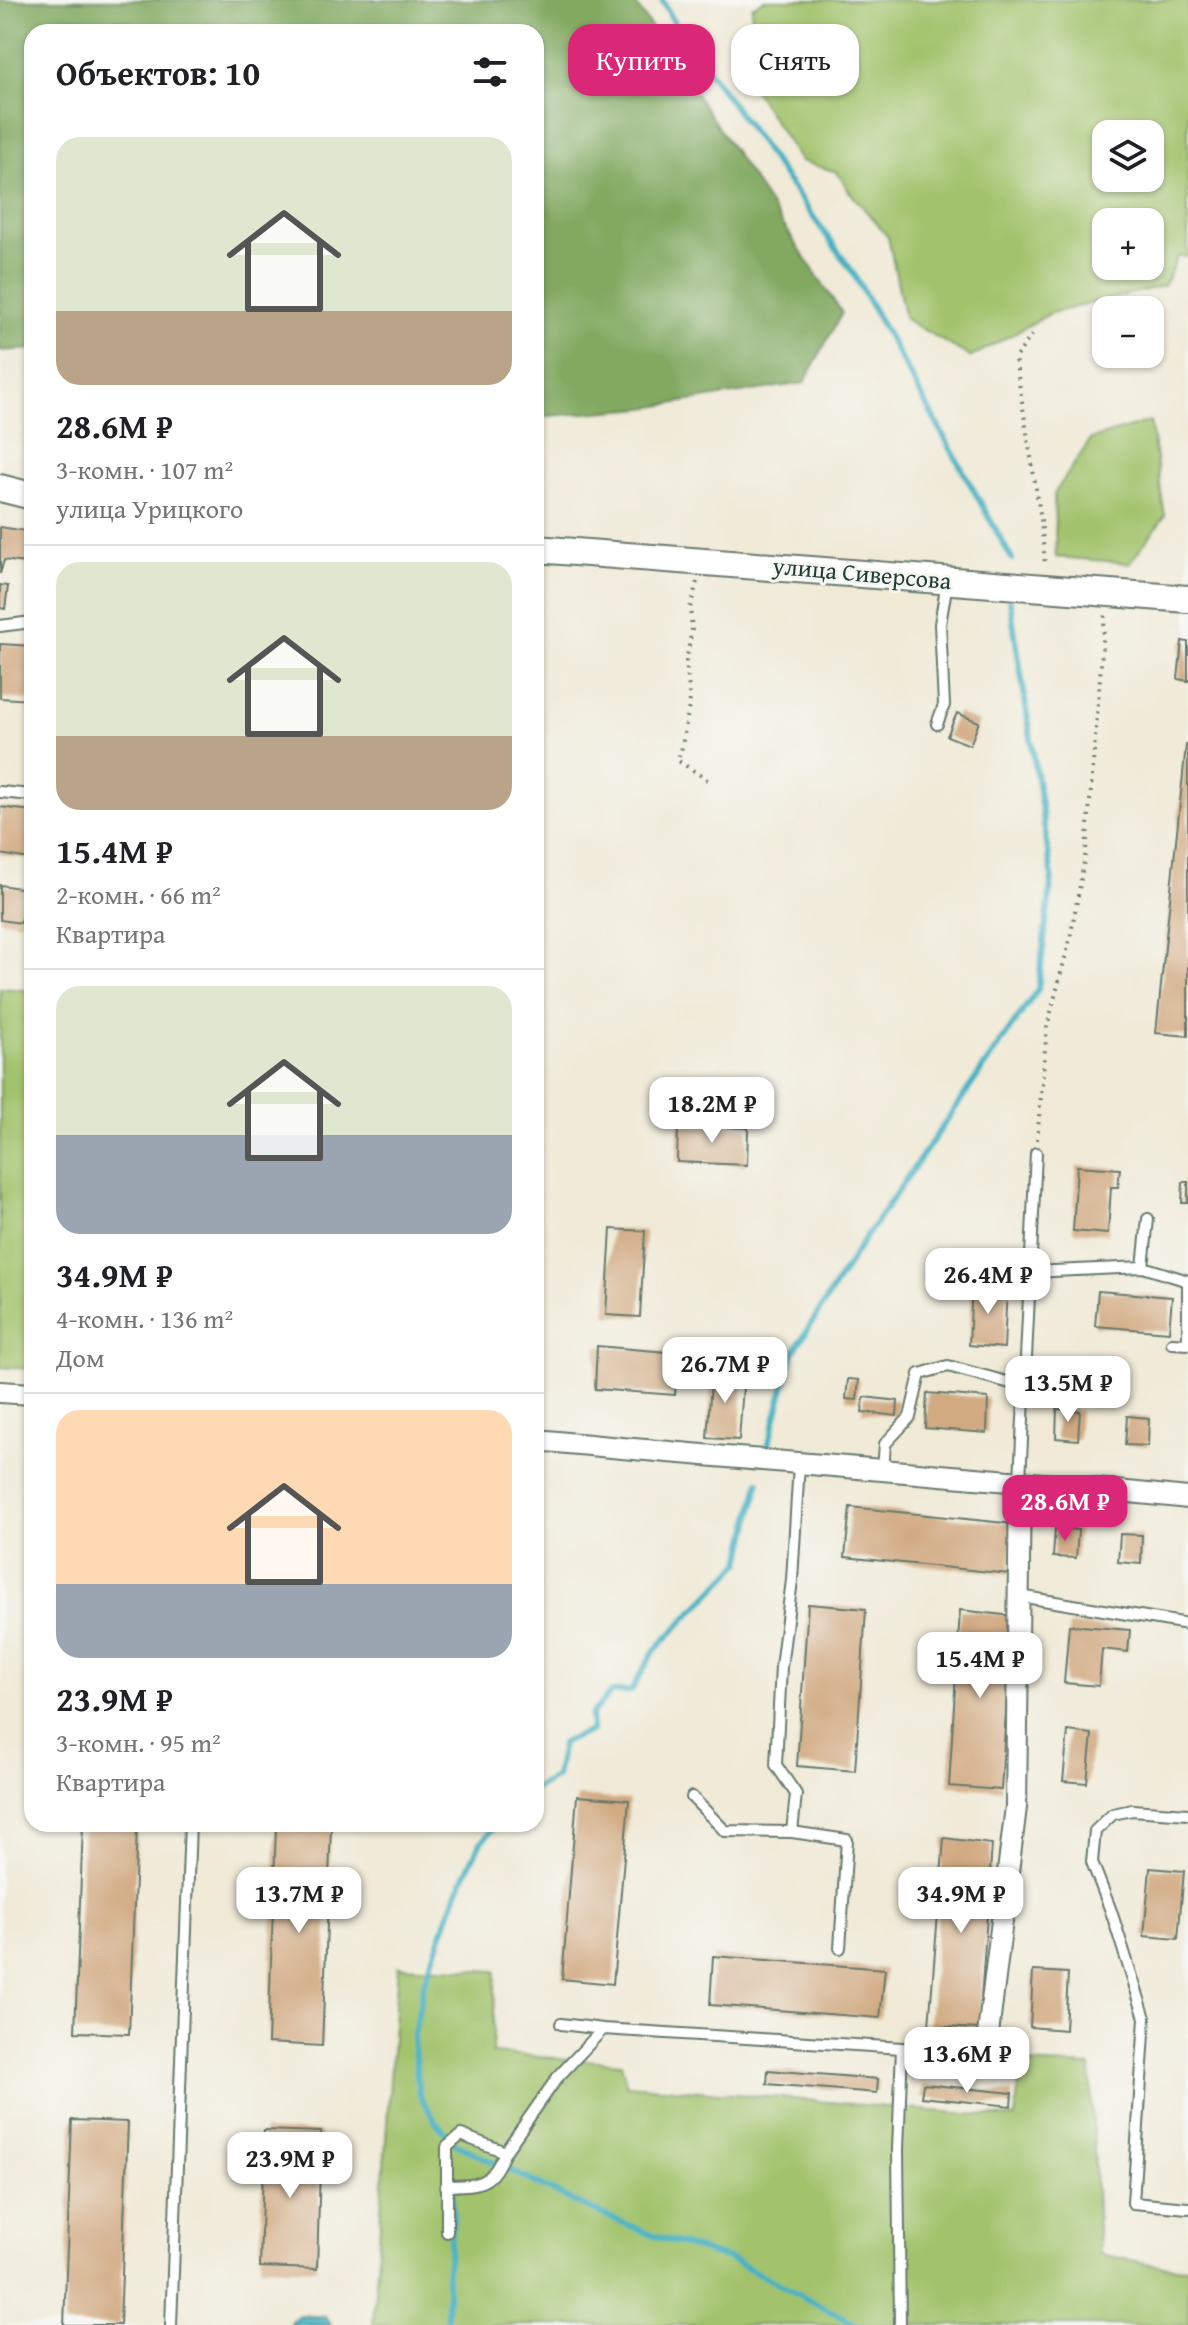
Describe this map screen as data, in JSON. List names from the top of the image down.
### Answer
{
  "streets": {
    "street": ["улица Сиверсова"]
  },
  "page": {
    "chip": ["Купить", "Снять"],
    "heading": "Объектов: 10",
    "map_buttons": ["+", "−"],
    "list": [
      {
        "name": "28.6M ₽",
        "note": "3-комн. · 107 m² · улица Урицкого"
      },
      {
        "name": "15.4M ₽",
        "note": "2-комн. · 66 m² · Квартира"
      },
      {
        "name": "34.9M ₽",
        "note": "4-комн. · 136 m² · Дом"
      },
      {
        "name": "23.9M ₽",
        "note": "3-комн. · 95 m² · Квартира"
      }
    ],
    "price": [
      "18.2M ₽",
      "26.4M ₽",
      "26.7M ₽",
      "13.5M ₽",
      "28.6M ₽",
      "15.4M ₽",
      "13.7M ₽",
      "34.9M ₽",
      "13.6M ₽",
      "23.9M ₽"
    ]
  }
}
